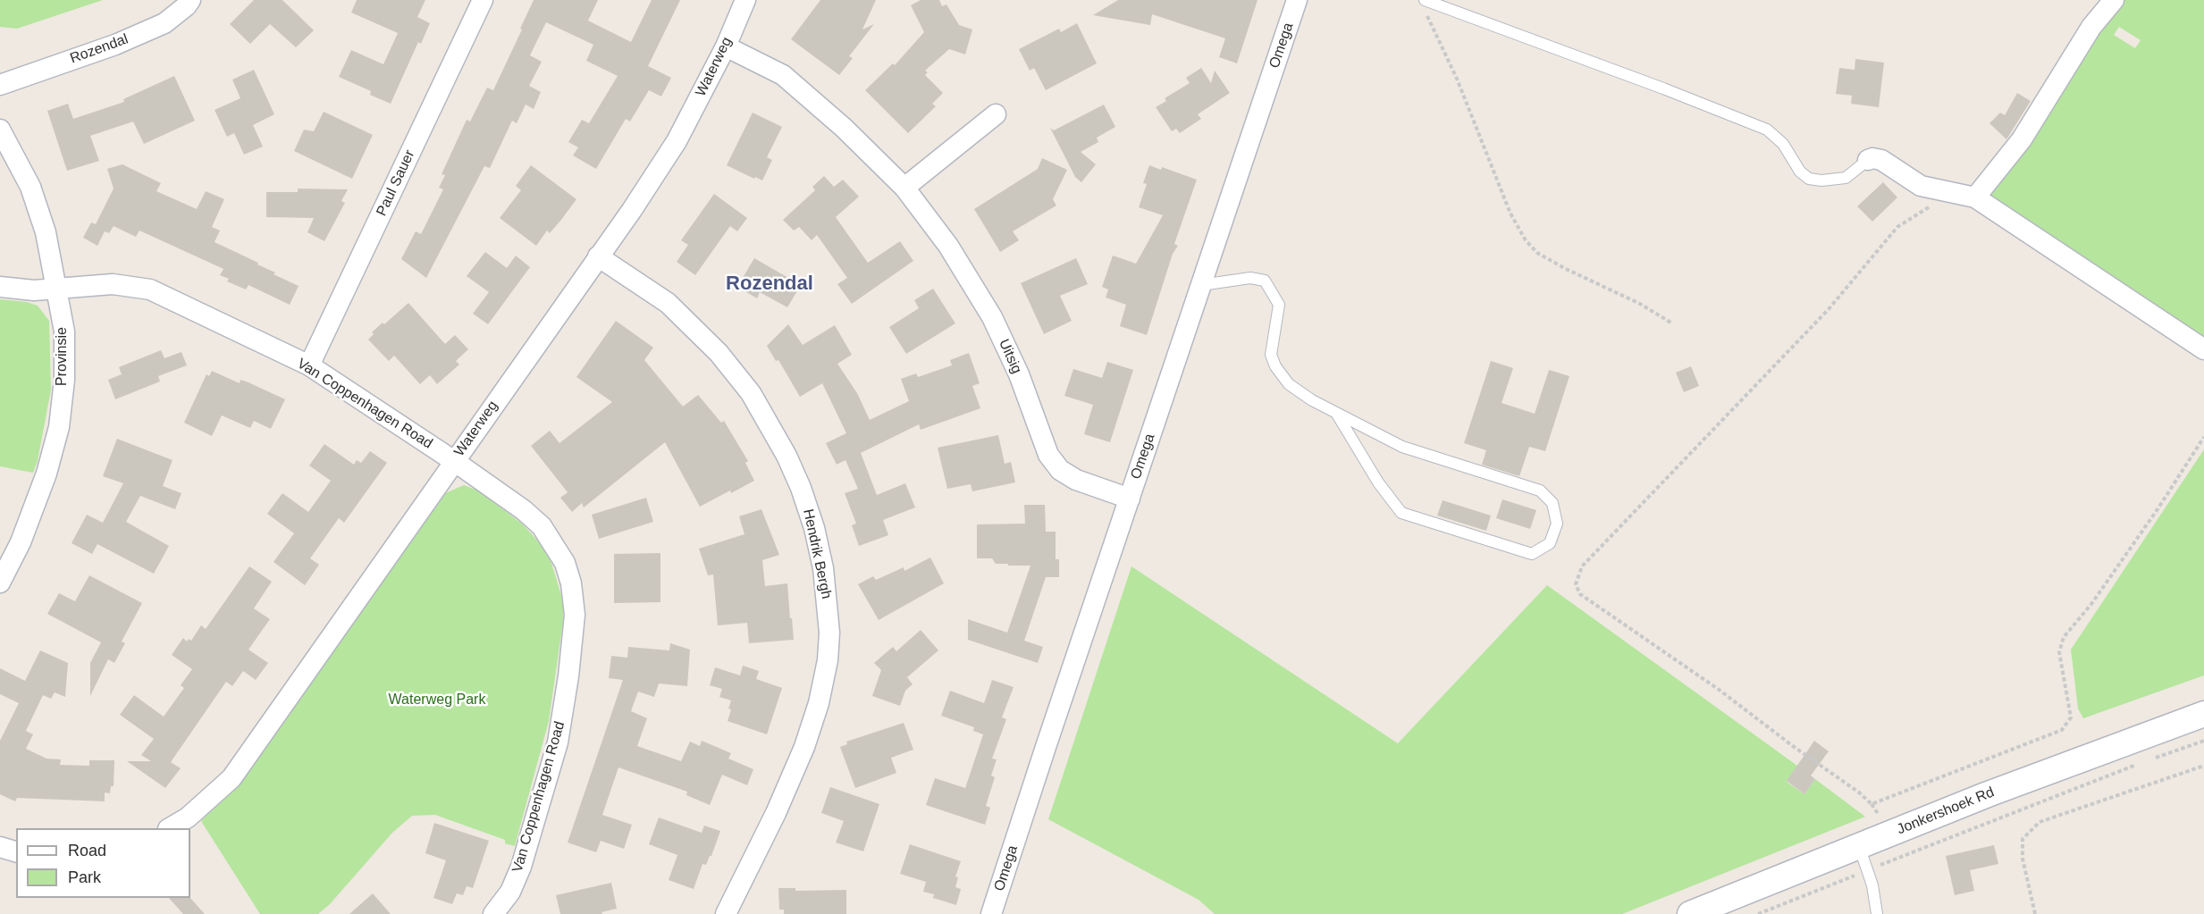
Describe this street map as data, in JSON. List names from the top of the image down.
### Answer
{
  "streets": {
    "street": [
      "Omega",
      "Rozendal",
      "Waterweg",
      "Paul Sauer",
      "Provinsie",
      "Uitsig",
      "Van Coppenhagen Road",
      "Hendrik Bergh",
      "Jonkershoek Rd"
    ]
  },
  "crossings": [
    ["Omega", "Uitsig"],
    ["Waterweg", "Uitsig"],
    ["Waterweg", "Van Coppenhagen Road"],
    ["Waterweg", "Hendrik Bergh"],
    ["Paul Sauer", "Van Coppenhagen Road"],
    ["Provinsie", "Van Coppenhagen Road"]
  ],
  "districts": ["Rozendal"],
  "parks": ["Waterweg Park"],
  "legend": ["Road", "Park"]
}
